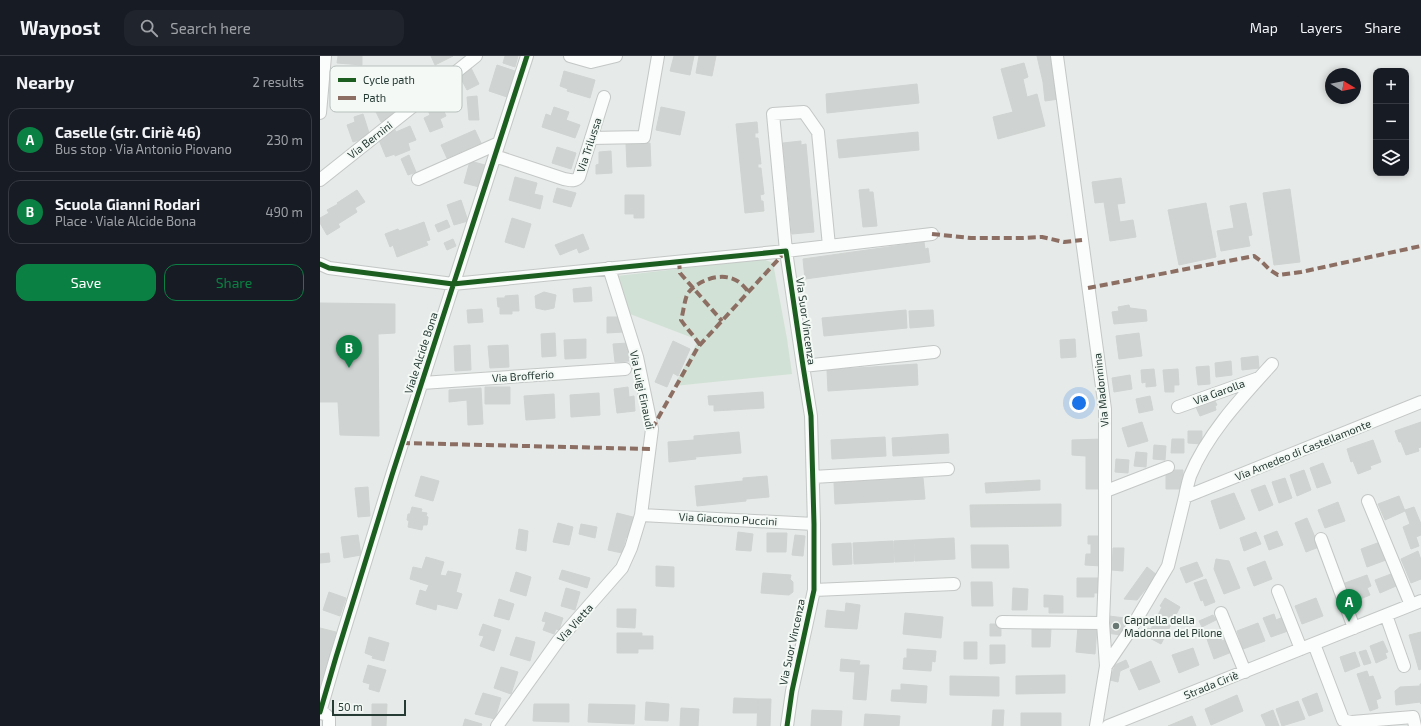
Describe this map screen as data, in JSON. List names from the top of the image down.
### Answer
{
  "streets": {
    "street": [
      "Via Bernini",
      "Via Trilussa",
      "Via Suor Vincenza",
      "Viale Alcide Bona",
      "Via Brofferio",
      "Via Luigi Einaudi",
      "Via Madonnina",
      "Via Garolla",
      "Via Amedeo di Castellamonte",
      "Via Giacomo Puccini",
      "Via Vietta",
      "Strada Ciriè"
    ]
  },
  "crossings": [
    ["Via Trilussa", "Viale Alcide Bona"],
    ["Via Suor Vincenza", "Via Giacomo Puccini"],
    ["Viale Alcide Bona", "Via Brofferio"],
    ["Via Luigi Einaudi", "Via Giacomo Puccini"],
    ["Via Luigi Einaudi", "Via Vietta"],
    ["Via Giacomo Puccini", "Via Vietta"]
  ],
  "places": ["Cappella della Madonna del Pilone"],
  "legend": ["Cycle path", "Path"],
  "scale_bar": "50 m",
  "north": "right",
  "page": {
    "header": "Waypost",
    "search": "Search here",
    "nav": ["Map", "Layers", "Share"],
    "heading": ["Nearby", "2 results"],
    "map_buttons": ["+", "−"],
    "list": [
      {
        "mark": "A",
        "name": "Caselle (str. Ciriè 46)",
        "note": "Bus stop · Via Antonio Piovano",
        "value": "230 m"
      },
      {
        "mark": "B",
        "name": "Scuola Gianni Rodari",
        "note": "Place · Viale Alcide Bona",
        "value": "490 m"
      }
    ],
    "buttons": ["Save", "Share"],
    "pins": ["B", "A"],
    "scale": "50 m"
  }
}
